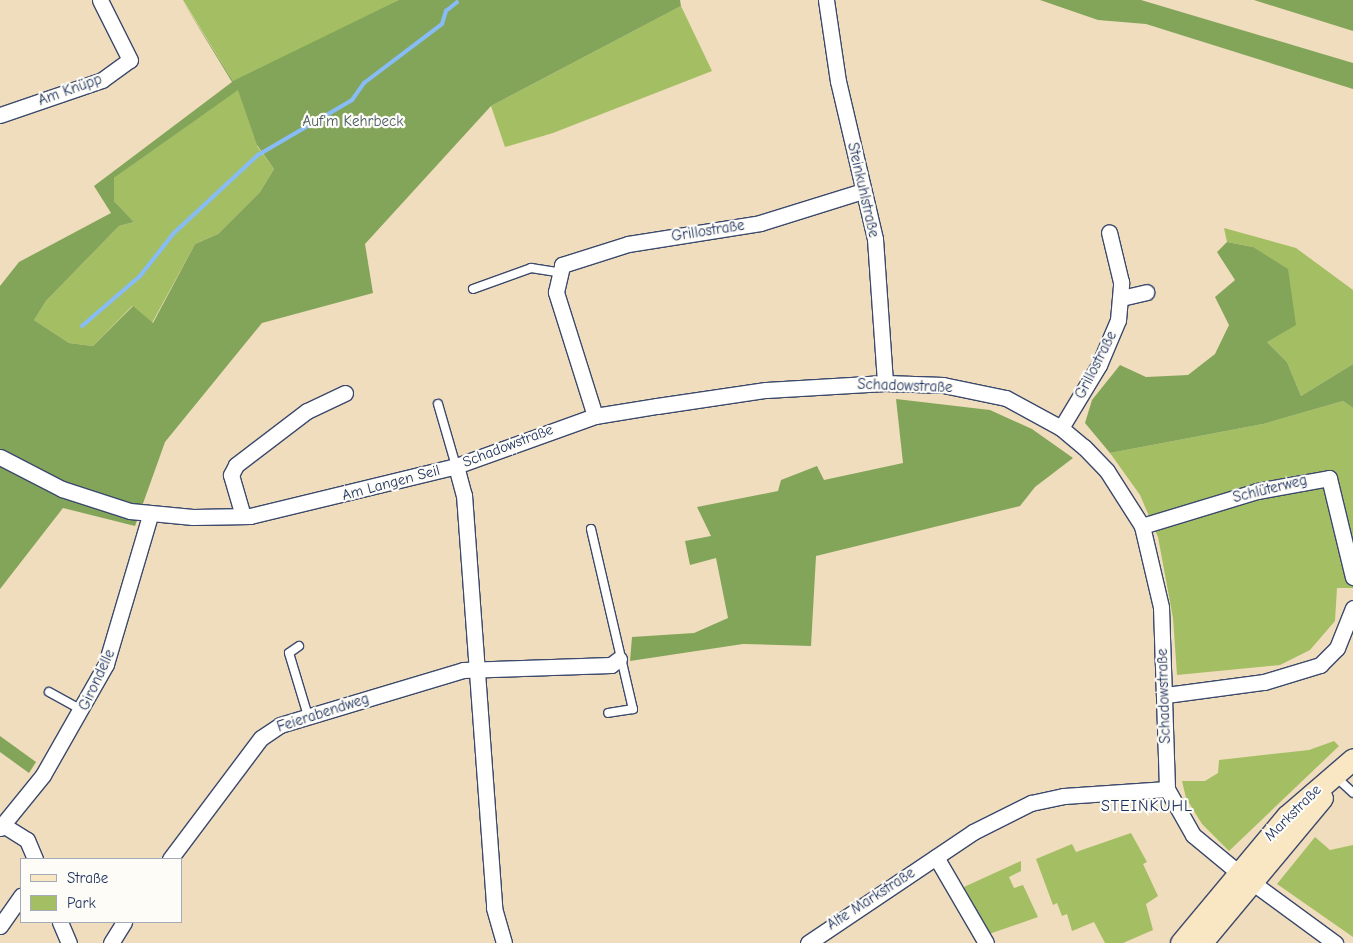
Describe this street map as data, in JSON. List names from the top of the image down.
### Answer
{
  "streets": {
    "main road": ["Markstraße"],
    "street": [
      "Am Knüpp",
      "Steinkuhlstraße",
      "Grillostraße",
      "Schadowstraße",
      "Am Langen Seil",
      "Schlüterweg",
      "Girondelle",
      "Feierabendweg",
      "Alte Markstraße"
    ]
  },
  "crossings": [
    ["Steinkuhlstraße", "Grillostraße"],
    ["Steinkuhlstraße", "Schadowstraße"],
    ["Grillostraße", "Schadowstraße"],
    ["Schadowstraße", "Am Langen Seil"],
    ["Schadowstraße", "Schlüterweg"],
    ["Schadowstraße", "Markstraße"],
    ["Schadowstraße", "Alte Markstraße"],
    ["Am Langen Seil", "Girondelle"],
    ["Am Langen Seil", "Feierabendweg"]
  ],
  "districts": ["STEINKUHL"],
  "parks": ["Auf'm Kehrbeck"],
  "legend": ["Straße", "Park"]
}
